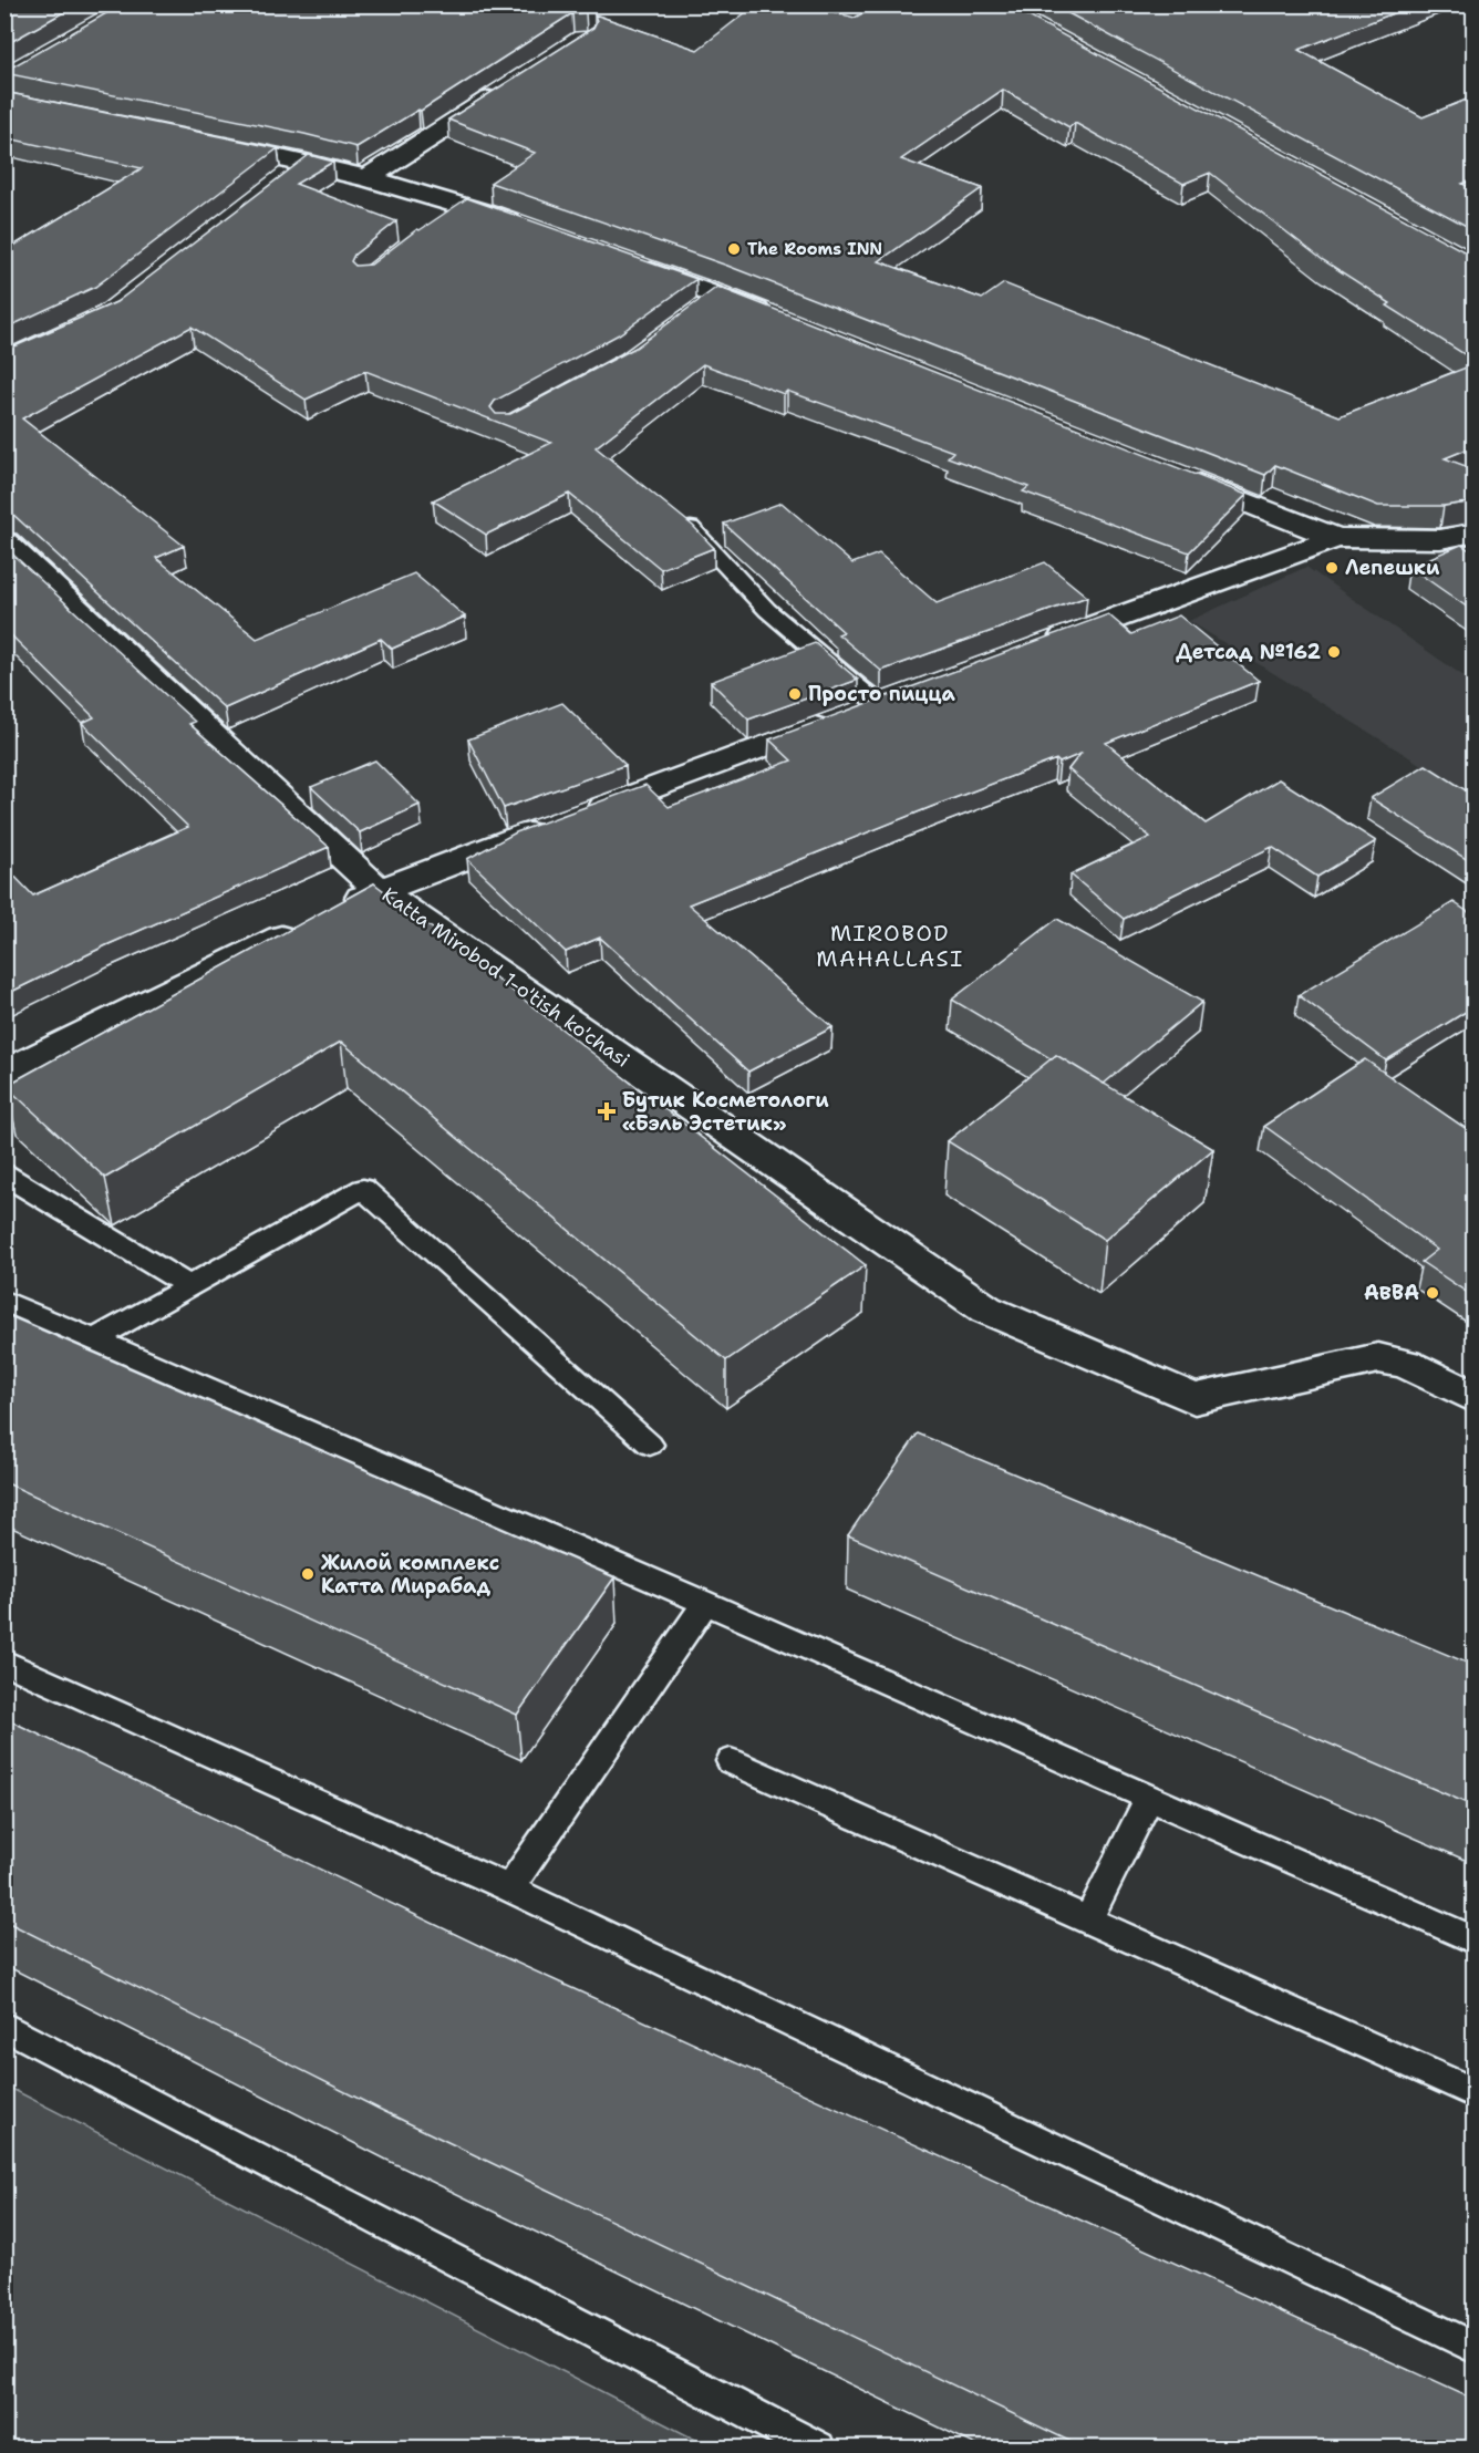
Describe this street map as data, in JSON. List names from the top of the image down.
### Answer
{
  "streets": {
    "street": ["Katta Mirobod 1-o'tish ko'chasi"]
  },
  "districts": ["MIROBOD MAHALLASI"],
  "places": {
    "other": [
      "The Rooms INN",
      "Лепешки",
      "Детсад №162",
      "Просто пицца",
      "ABBA",
      "Жилой комплекс Катта Мирабад"
    ],
    "health": ["Бутик Косметологи «Бэль Эстетик»"]
  }
}
